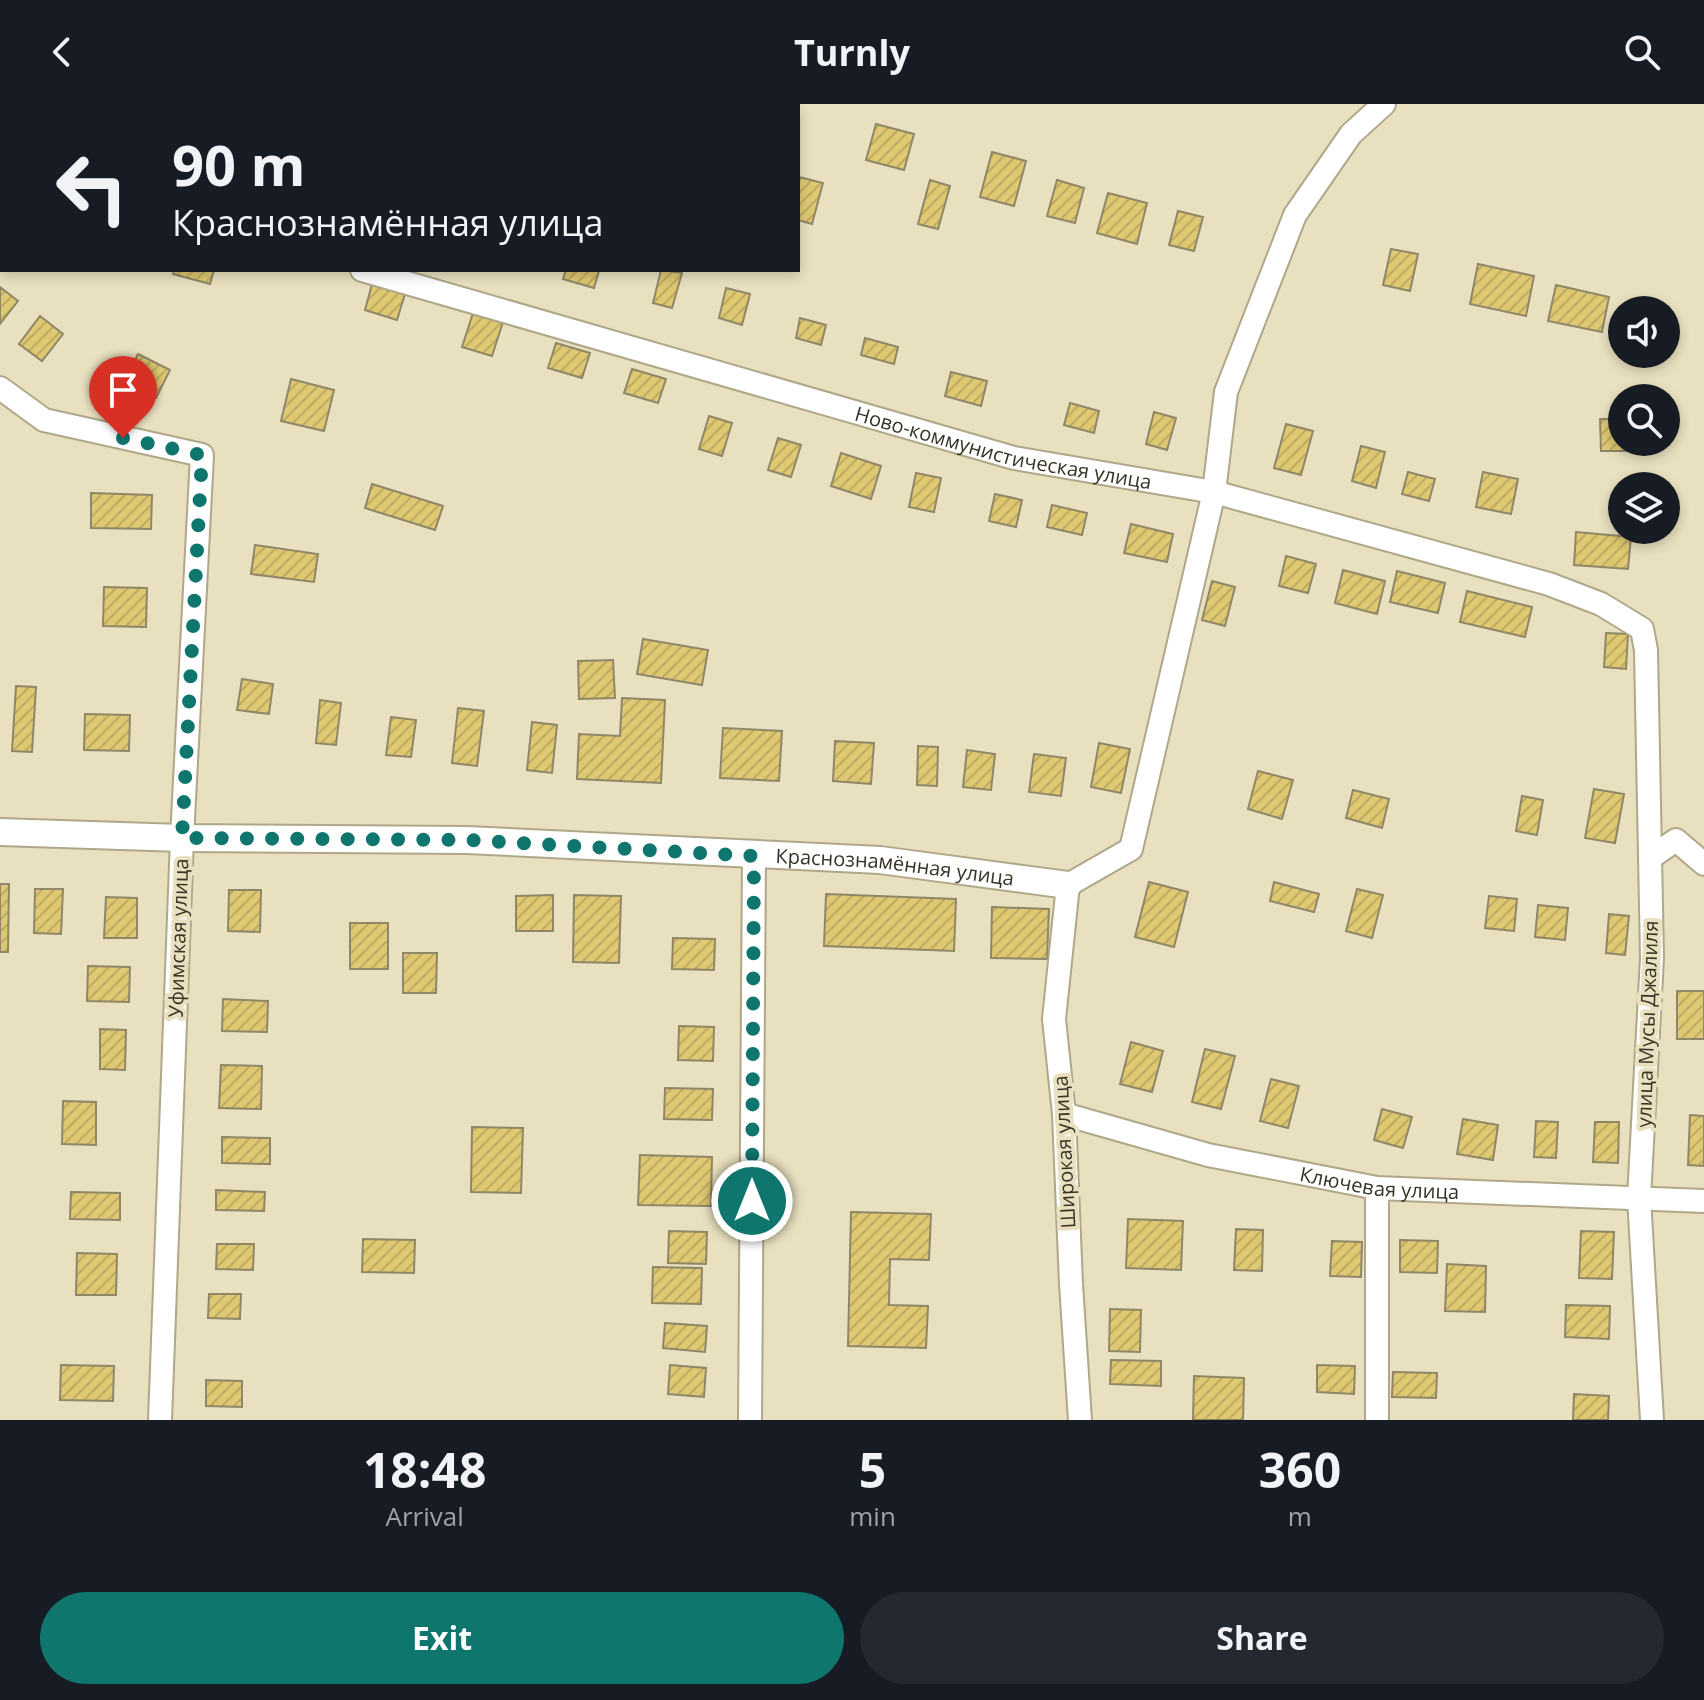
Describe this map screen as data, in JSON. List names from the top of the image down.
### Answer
{
  "streets": {
    "street": [
      "Ново-коммунистическая улица",
      "Краснознамённая улица",
      "Уфимская улица",
      "улица Мусы Джалиля",
      "Широкая улица",
      "Ключевая улица"
    ]
  },
  "crossings": [
    ["Ново-коммунистическая улица", "улица Мусы Джалиля"],
    ["Краснознамённая улица", "Уфимская улица"],
    ["Краснознамённая улица", "Широкая улица"],
    ["улица Мусы Джалиля", "Ключевая улица"],
    ["Широкая улица", "Ключевая улица"]
  ],
  "page": {
    "header": "Turnly",
    "turn": ["90 m", "Краснознамённая улица"],
    "eta": [
      "18:48",
      "Arrival",
      "5",
      "min",
      "360",
      "m"
    ],
    "buttons": ["Exit", "Share"]
  }
}
